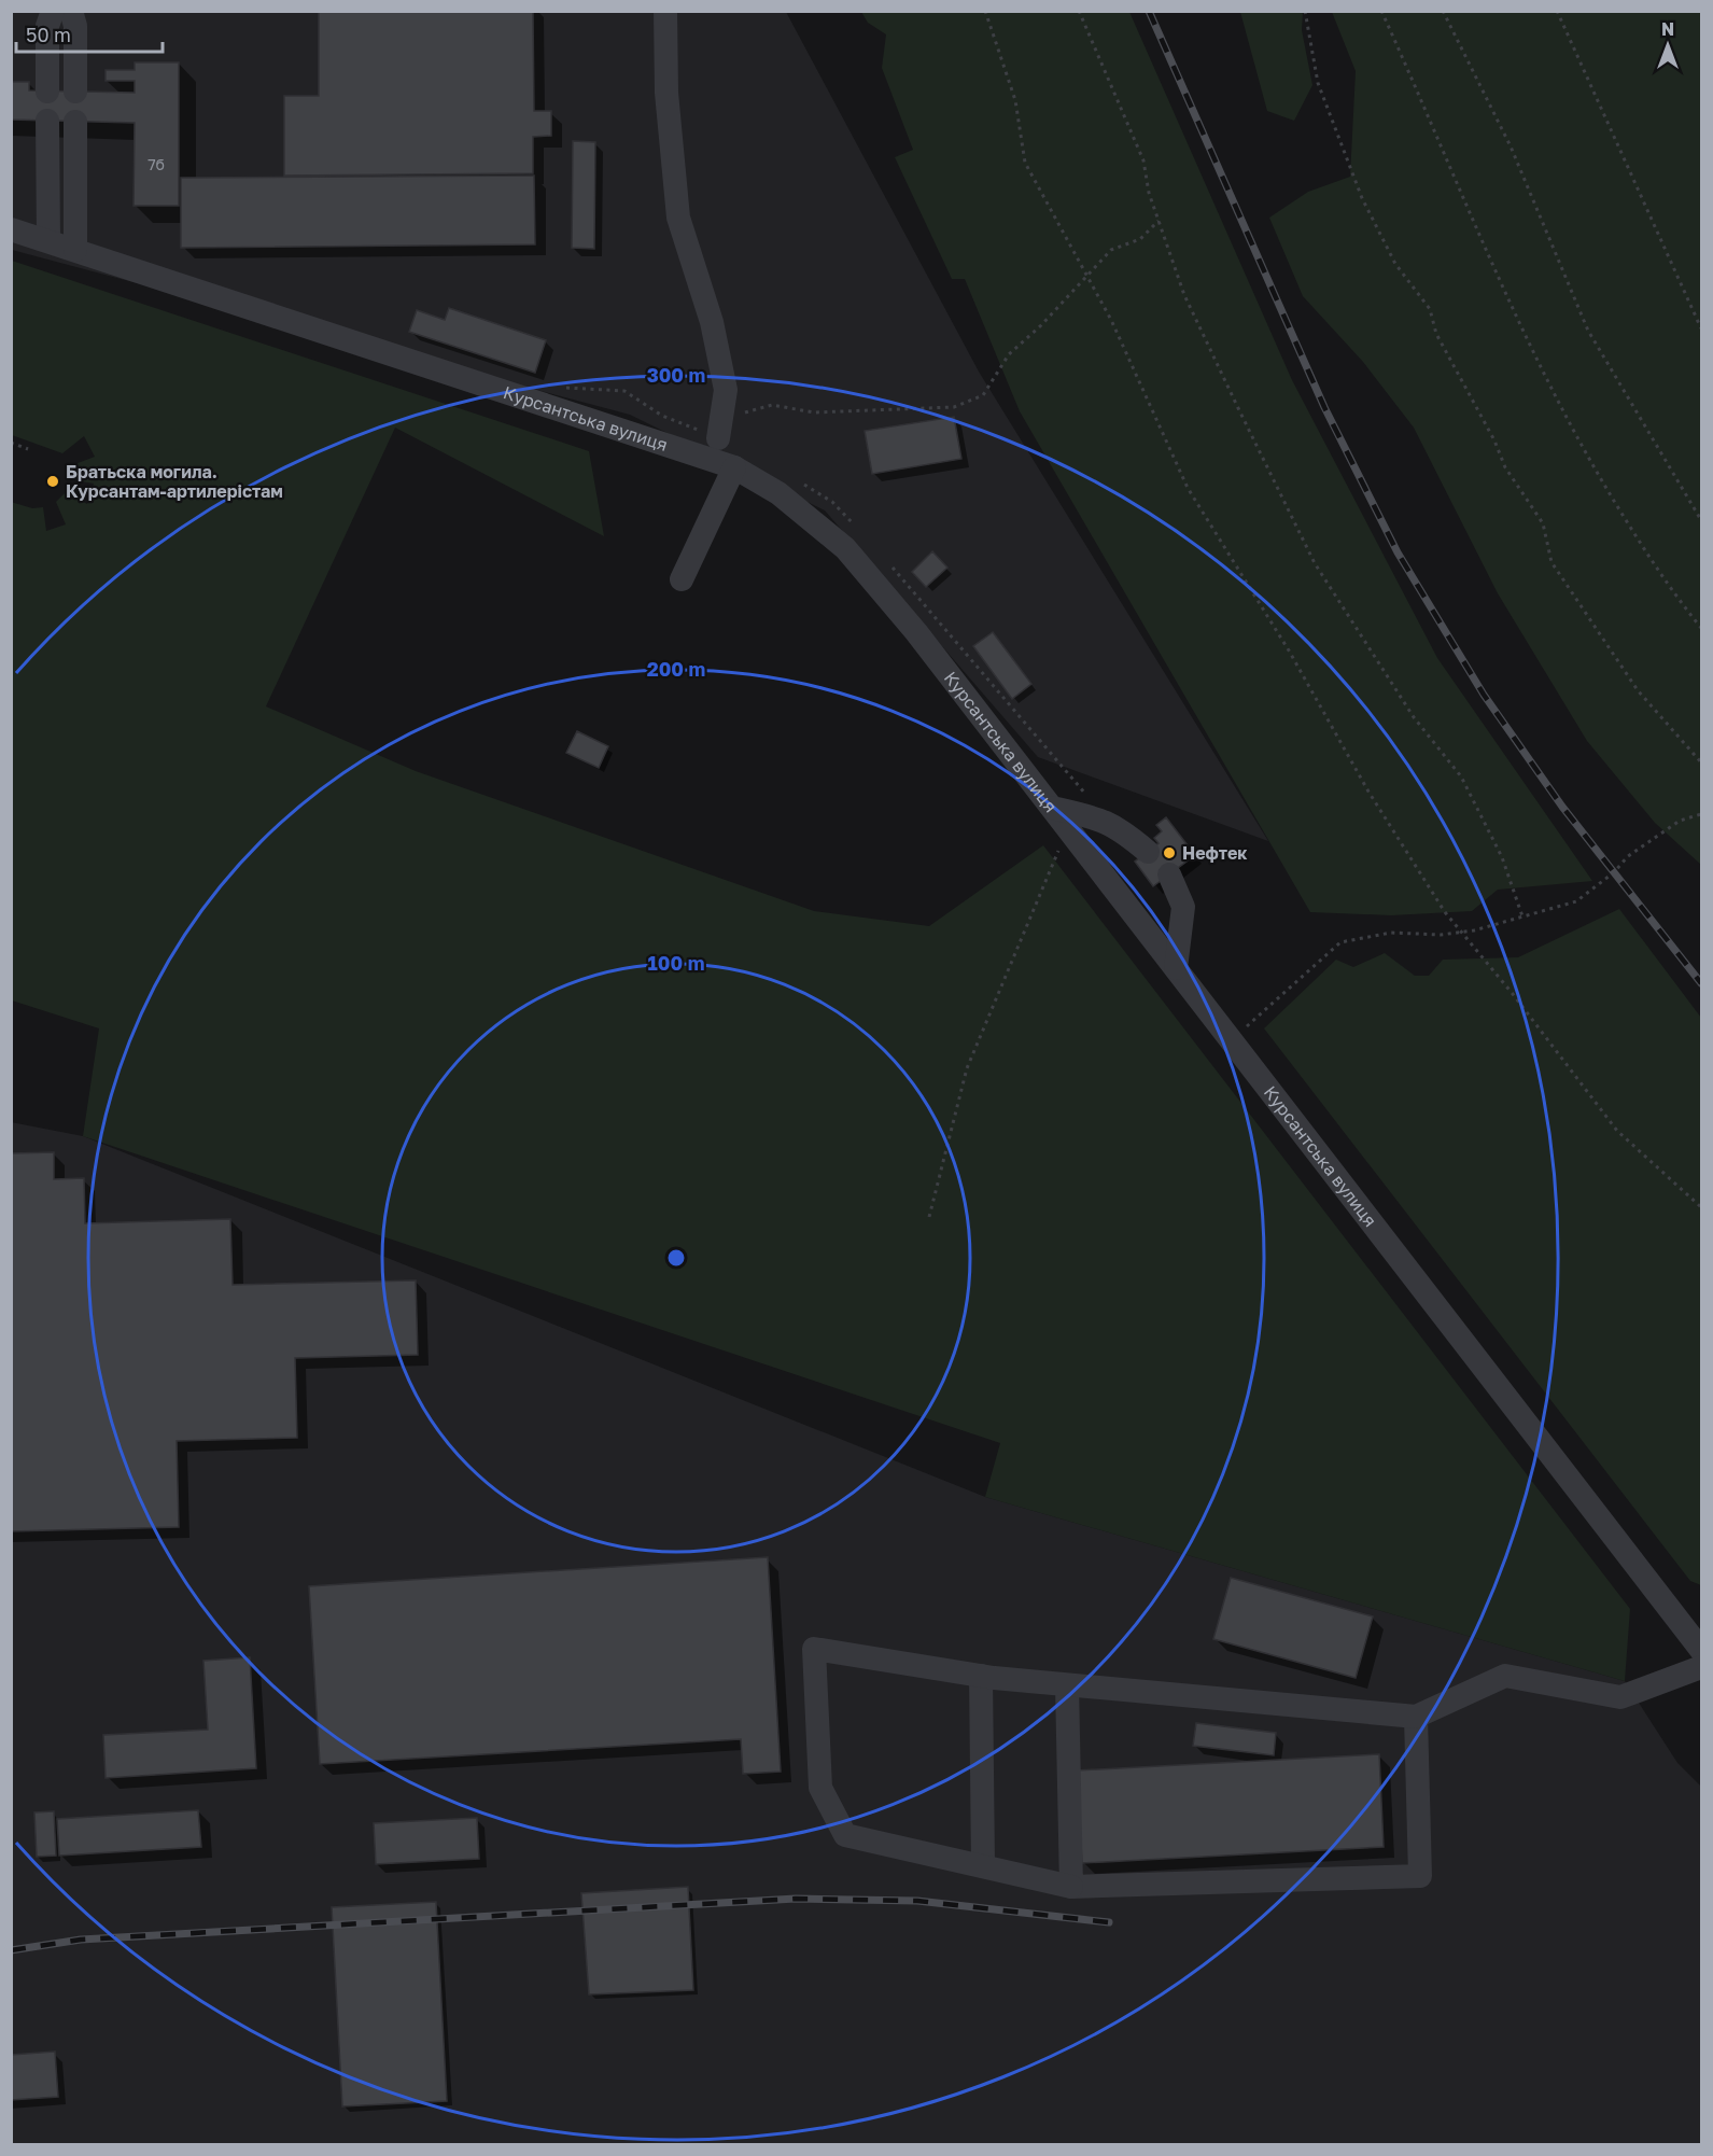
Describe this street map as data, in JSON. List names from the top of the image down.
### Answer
{
  "streets": {
    "street": ["Курсантська вулиця"]
  },
  "places": ["Братьска могила. Курсантам-артилерістам", "Нефтек"],
  "house_numbers": ["7б"],
  "scale_bar": "50 m",
  "north": "top",
  "rings": ["300 m", "200 m", "100 m"]
}
